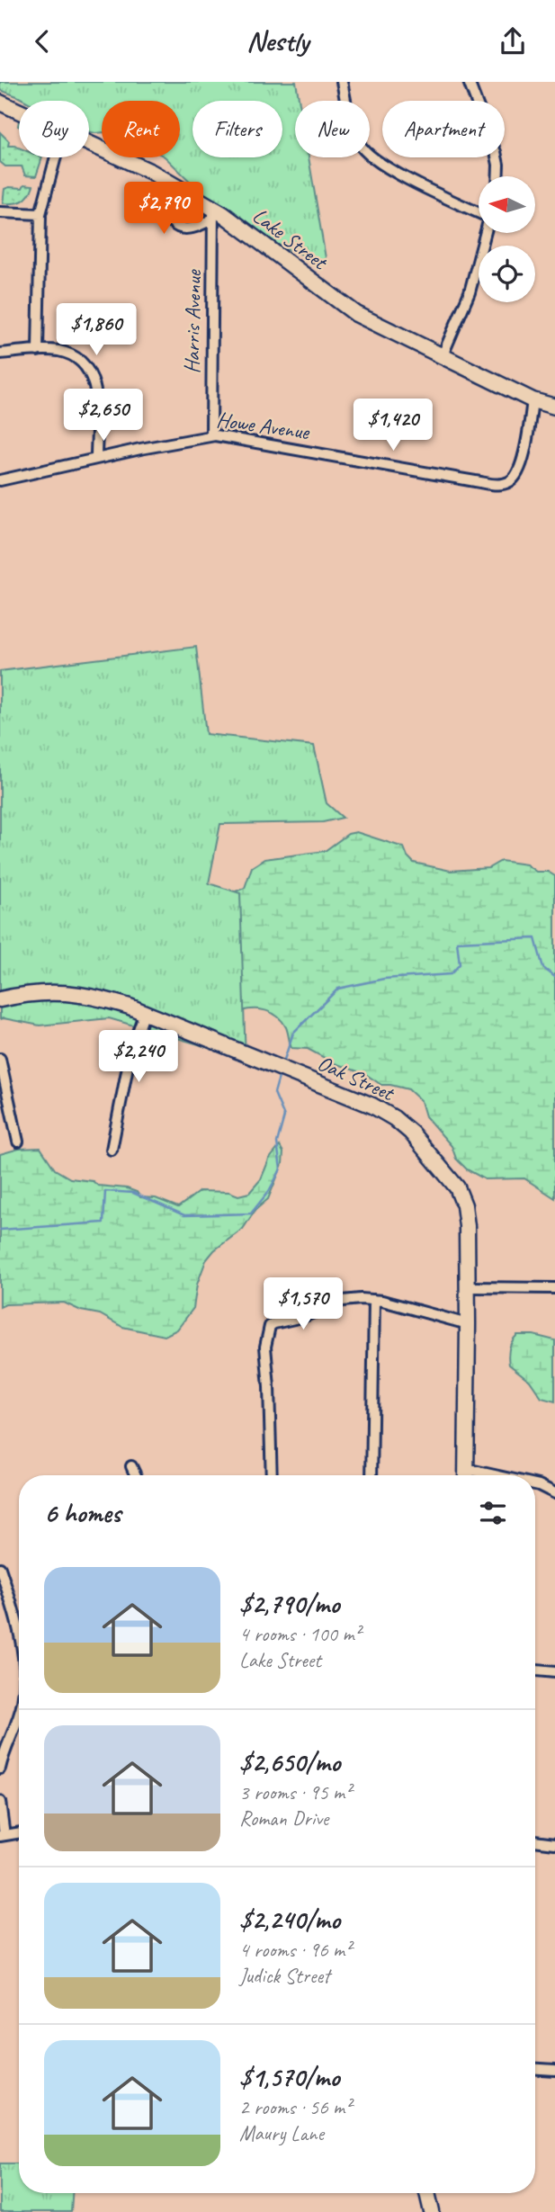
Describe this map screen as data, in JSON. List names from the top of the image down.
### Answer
{
  "streets": {
    "street": [
      "Lake Street",
      "Harris Avenue",
      "Howe Avenue",
      "Oak Street"
    ]
  },
  "crossings": [
    ["Lake Street", "Harris Avenue"],
    ["Lake Street", "Howe Avenue"],
    ["Harris Avenue", "Howe Avenue"]
  ],
  "north": "left",
  "page": {
    "header": "Nestly",
    "chip": [
      "Buy",
      "Rent",
      "Filters",
      "New",
      "Apartment"
    ],
    "price": [
      "$2,790",
      "$1,860",
      "$2,650",
      "$1,420",
      "$2,240",
      "$1,570"
    ],
    "heading": "6 homes",
    "list": [
      {
        "name": "$2,790/mo",
        "note": "4 rooms · 100 m² · Lake Street"
      },
      {
        "name": "$2,650/mo",
        "note": "3 rooms · 95 m² · Roman Drive"
      },
      {
        "name": "$2,240/mo",
        "note": "4 rooms · 96 m² · Judick Street"
      },
      {
        "name": "$1,570/mo",
        "note": "2 rooms · 56 m² · Maury Lane"
      }
    ]
  }
}
